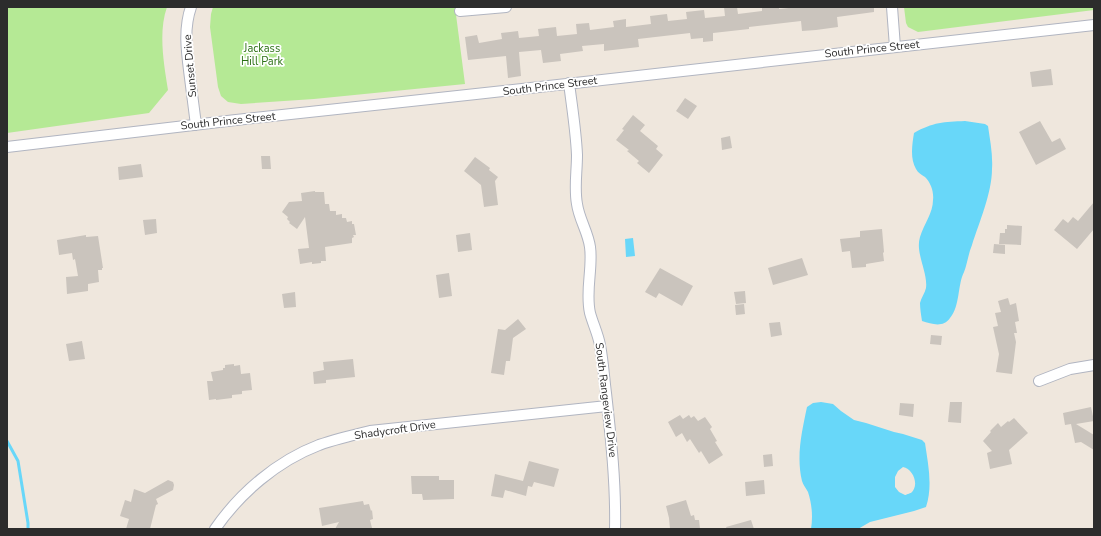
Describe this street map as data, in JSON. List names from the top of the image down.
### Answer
{
  "streets": {
    "street": [
      "South Prince Street",
      "Sunset Drive",
      "South Rangeview Drive",
      "Shadycroft Drive"
    ]
  },
  "crossings": [
    ["South Prince Street", "Sunset Drive"],
    ["South Prince Street", "South Rangeview Drive"],
    ["South Rangeview Drive", "Shadycroft Drive"]
  ],
  "parks": ["Jackass Hill Park"]
}
